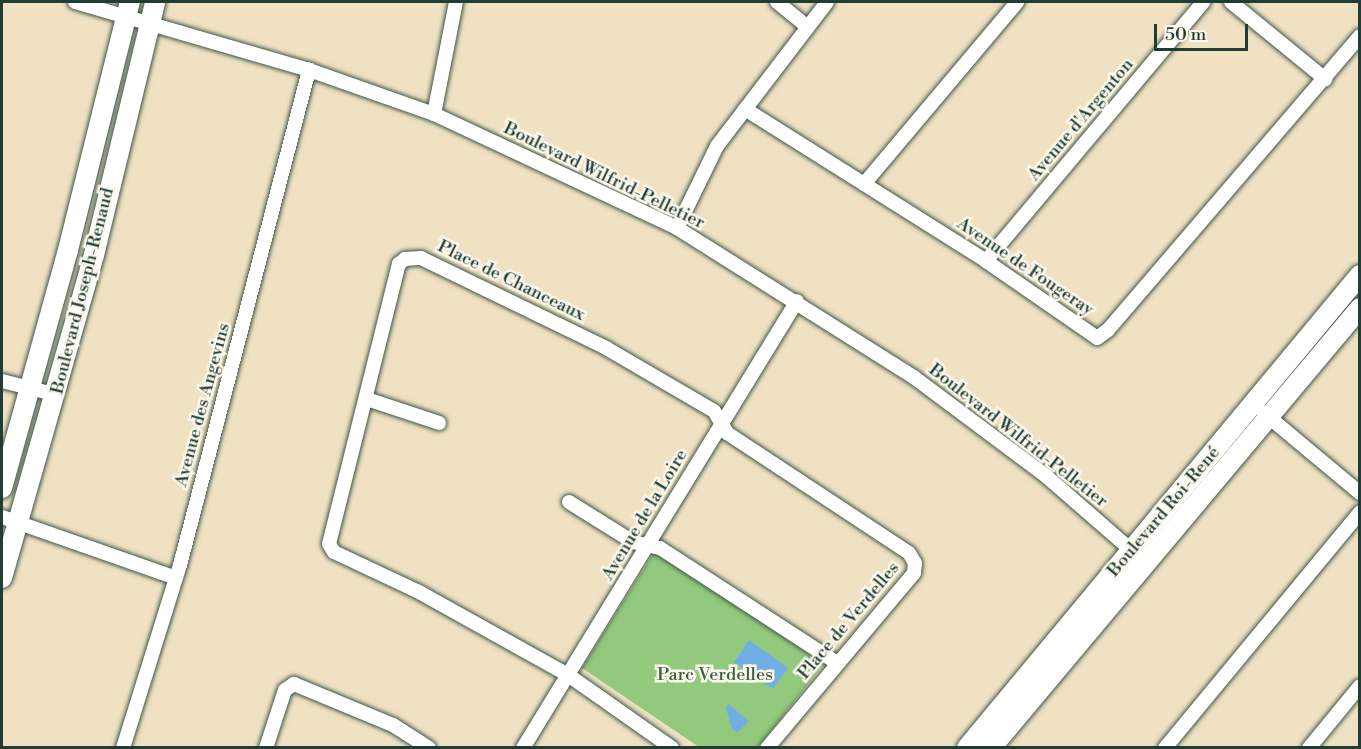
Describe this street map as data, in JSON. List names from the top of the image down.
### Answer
{
  "streets": {
    "street": [
      "Avenue d'Argenton",
      "Boulevard Wilfrid-Pelletier",
      "Avenue de Fougeray",
      "Place de Chanceaux",
      "Boulevard Joseph-Renaud",
      "Avenue des Angevins",
      "Boulevard Roi-René",
      "Avenue de la Loire",
      "Place de Verdelles"
    ]
  },
  "crossings": [
    ["Avenue d'Argenton", "Avenue de Fougeray"],
    ["Boulevard Wilfrid-Pelletier", "Boulevard Joseph-Renaud"],
    ["Boulevard Wilfrid-Pelletier", "Avenue des Angevins"],
    ["Boulevard Wilfrid-Pelletier", "Boulevard Roi-René"],
    ["Boulevard Wilfrid-Pelletier", "Avenue de la Loire"],
    ["Place de Chanceaux", "Avenue de la Loire"],
    ["Place de Chanceaux", "Place de Verdelles"],
    ["Avenue de la Loire", "Place de Verdelles"]
  ],
  "parks": ["Parc Verdelles"],
  "scale_bar": "50 m"
}
